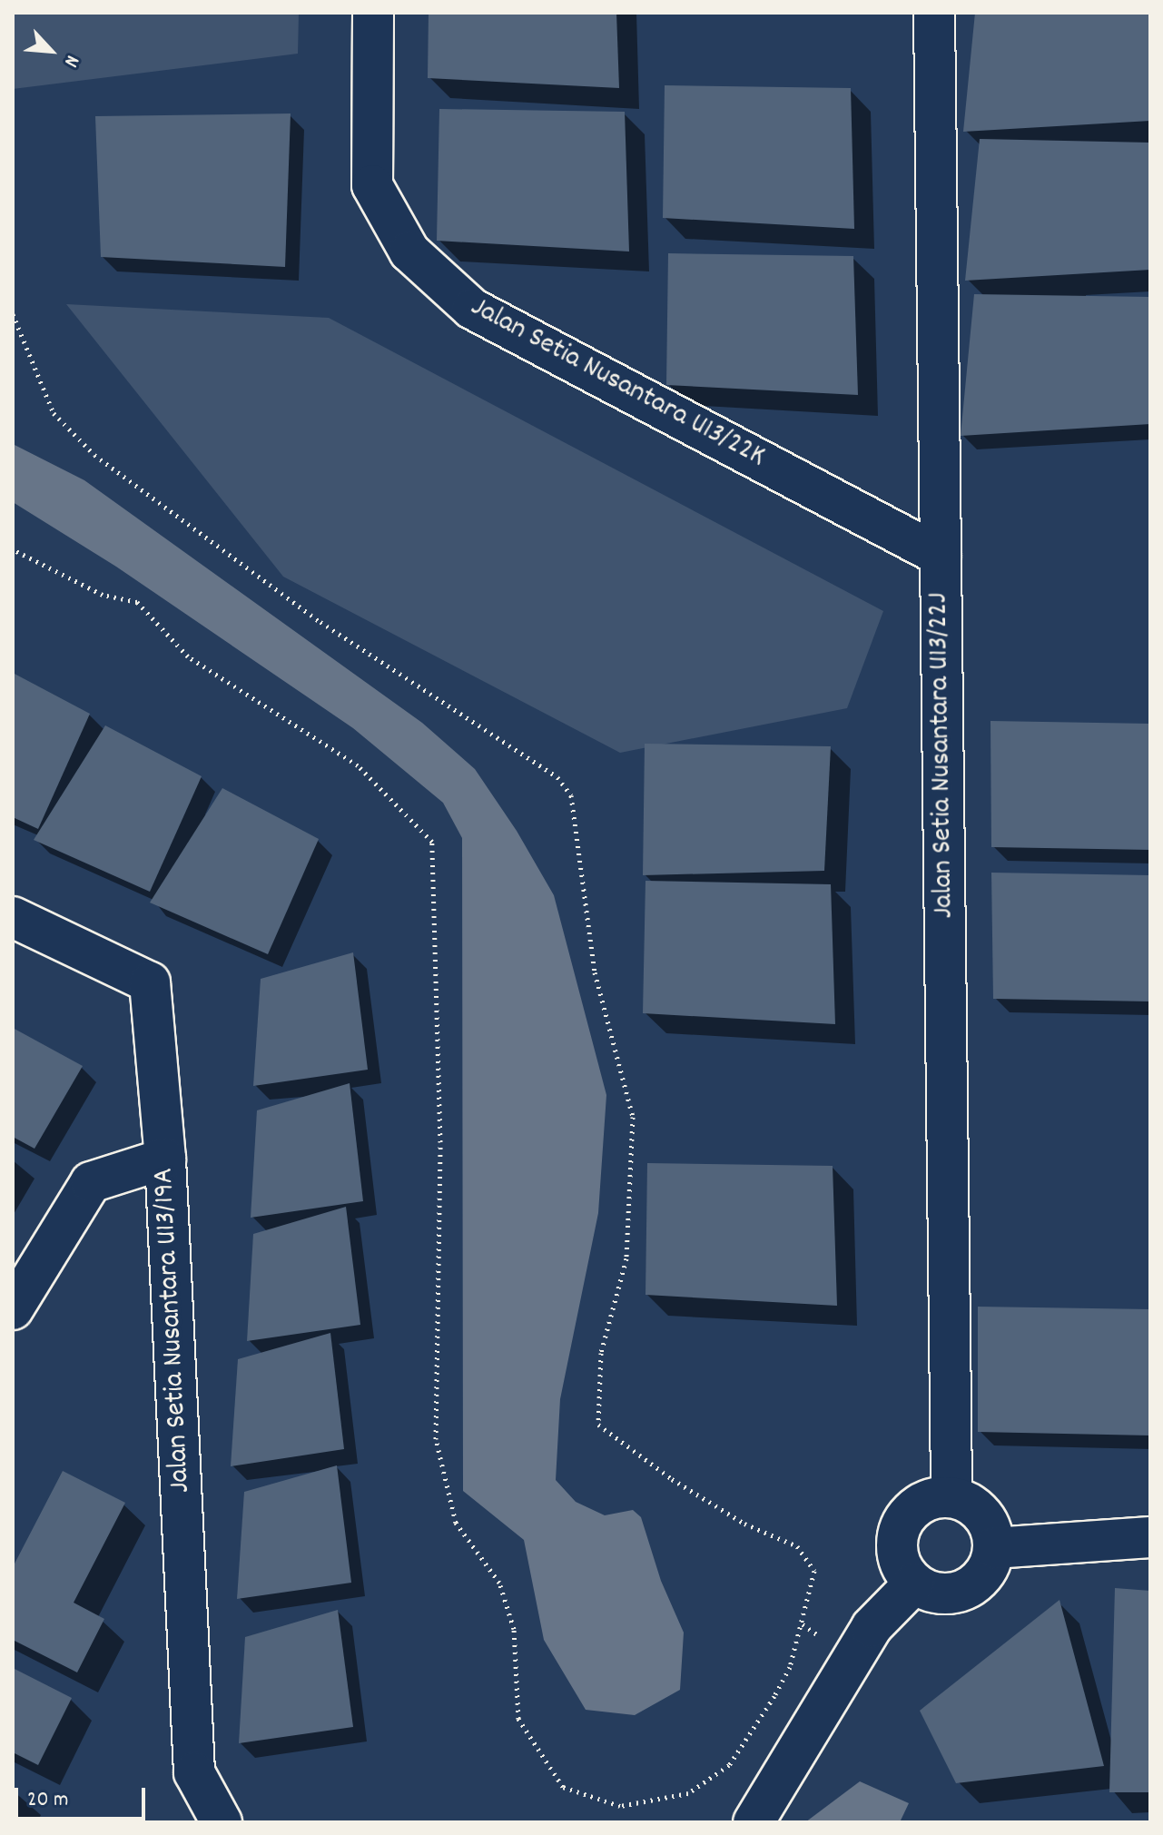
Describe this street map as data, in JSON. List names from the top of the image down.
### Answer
{
  "streets": {
    "street": ["Jalan Setia Nusantara U13/22K", "Jalan Setia Nusantara U13/22J", "Jalan Setia Nusantara U13/19A"]
  },
  "crossings": [
    ["Jalan Setia Nusantara U13/22K", "Jalan Setia Nusantara U13/22J"]
  ],
  "scale_bar": "20 m",
  "north": "bottom right"
}
